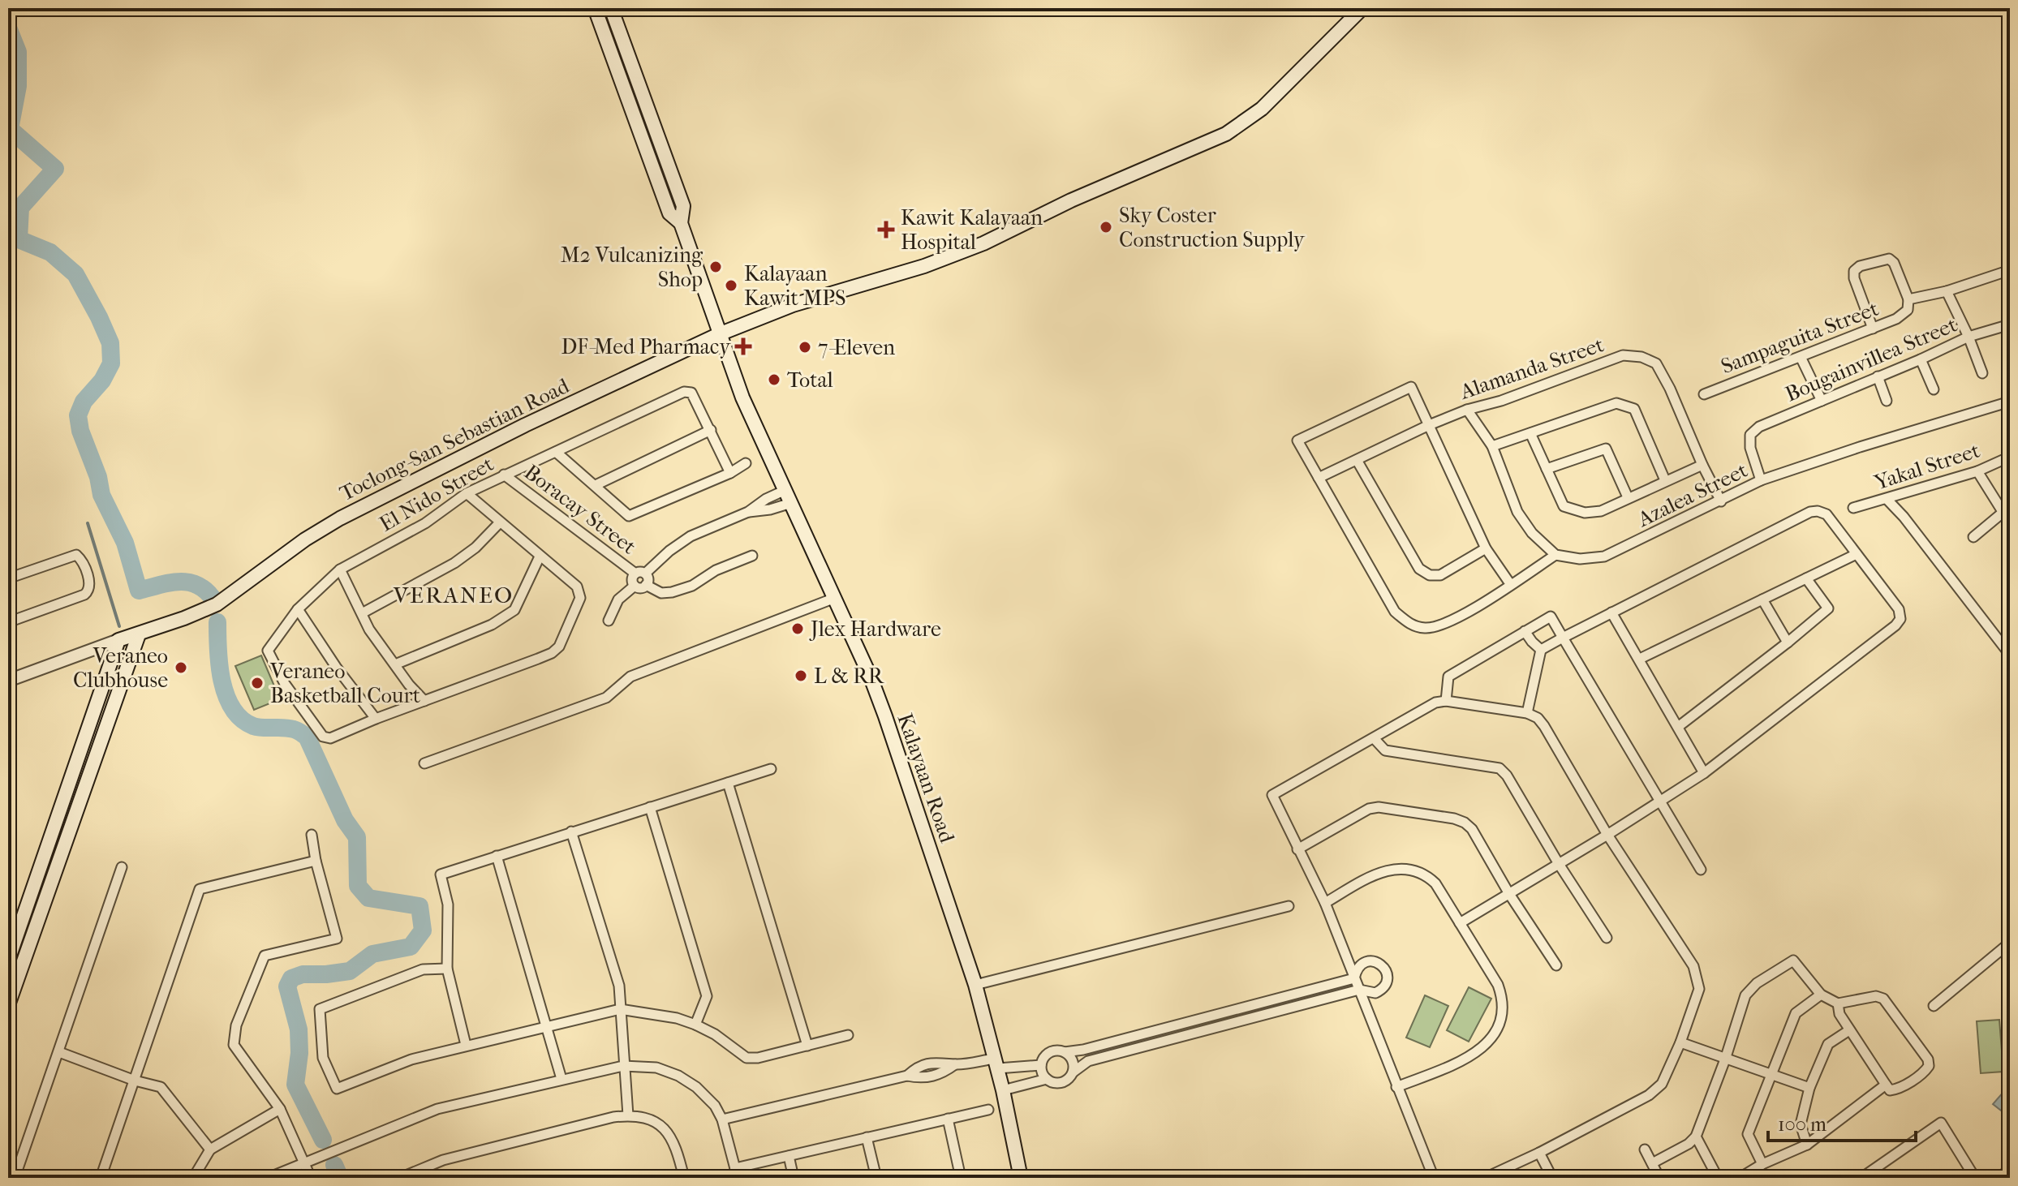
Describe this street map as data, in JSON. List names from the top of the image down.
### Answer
{
  "streets": {
    "main road": ["Toclong-San Sebastian Road", "Kalayaan Road"],
    "street": [
      "Sampaguita Street",
      "Bougainvillea Street",
      "Alamanda Street",
      "Yakal Street",
      "El Nido Street",
      "Azalea Street",
      "Boracay Street"
    ]
  },
  "crossings": [
    ["Bougainvillea Street", "Azalea Street"],
    ["Alamanda Street", "Azalea Street"],
    ["Toclong-San Sebastian Road", "Kalayaan Road"],
    ["El Nido Street", "Boracay Street"]
  ],
  "districts": ["VERANEO"],
  "places": {
    "other": [
      "Sky Coster Construction Supply",
      "M2 Vulcanizing Shop",
      "Kalayaan Kawit MPS",
      "7-Eleven",
      "Total",
      "Jlex Hardware",
      "Veraneo Clubhouse",
      "L & RR",
      "Veraneo Basketball Court"
    ],
    "health": ["Kawit Kalayaan Hospital", "DF-Med Pharmacy"]
  },
  "scale_bar": "100 m"
}
